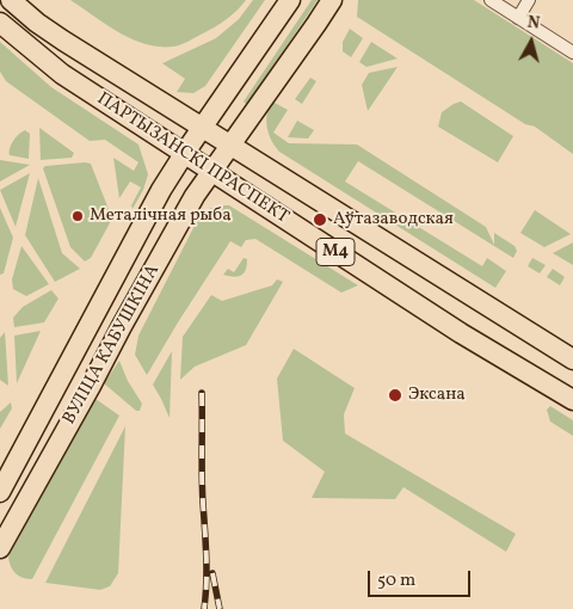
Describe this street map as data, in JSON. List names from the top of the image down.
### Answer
{
  "streets": {
    "main road": ["ПАРТЫЗАНСКІ ПРАСПЕКТ", "М4", "ВУЛІЦА КАБУШКІНА"]
  },
  "crossings": [
    ["ПАРТЫЗАНСКІ ПРАСПЕКТ", "ВУЛІЦА КАБУШКІНА"]
  ],
  "places": ["Металічная рыба", "Аўтазаводская", "Эксана"],
  "scale_bar": "50 m",
  "north": "top"
}
